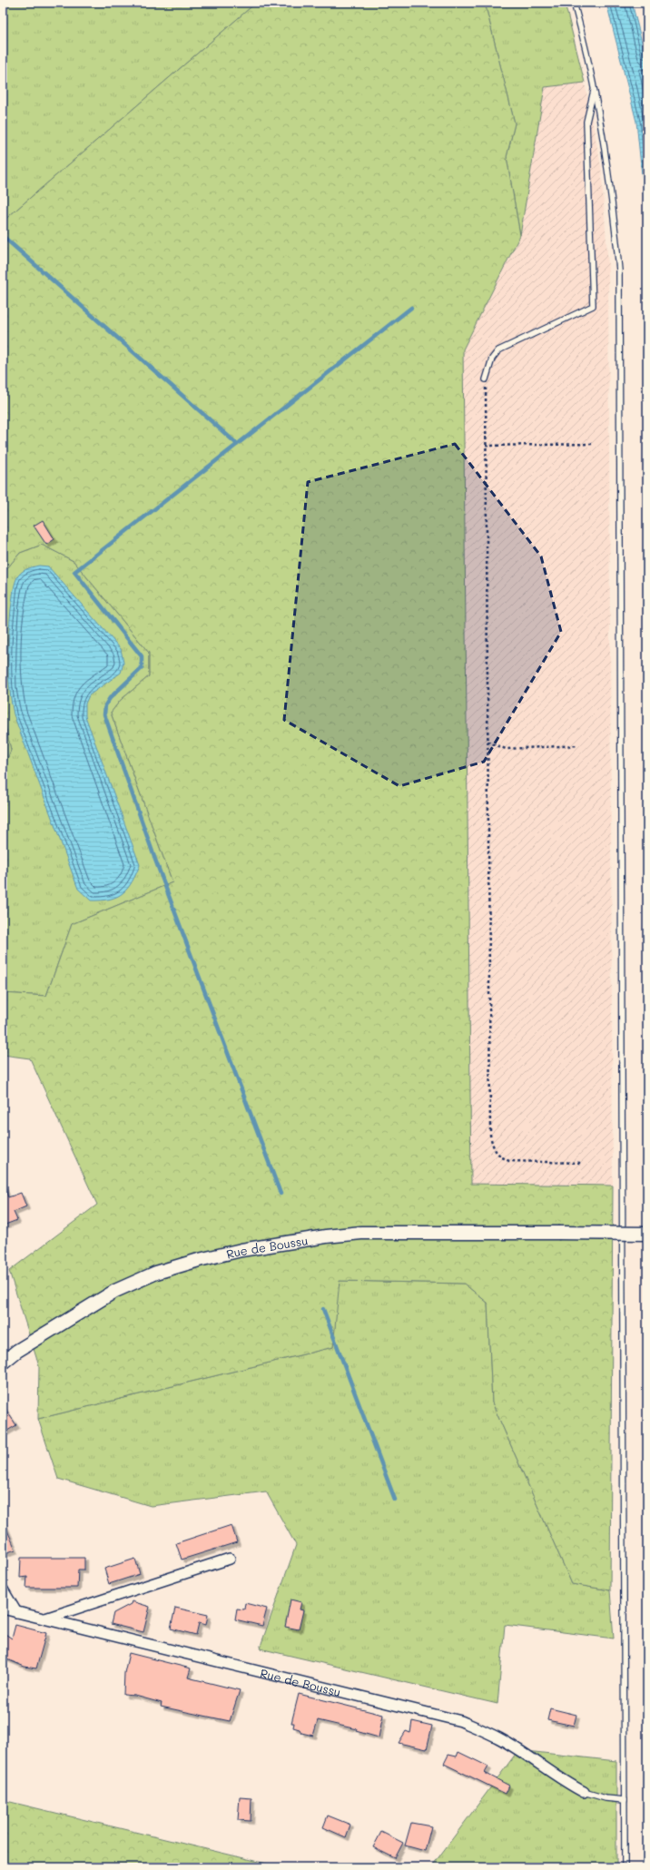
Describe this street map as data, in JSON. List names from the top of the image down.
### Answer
{
  "streets": {
    "street": ["Rue de Boussu"]
  }
}
